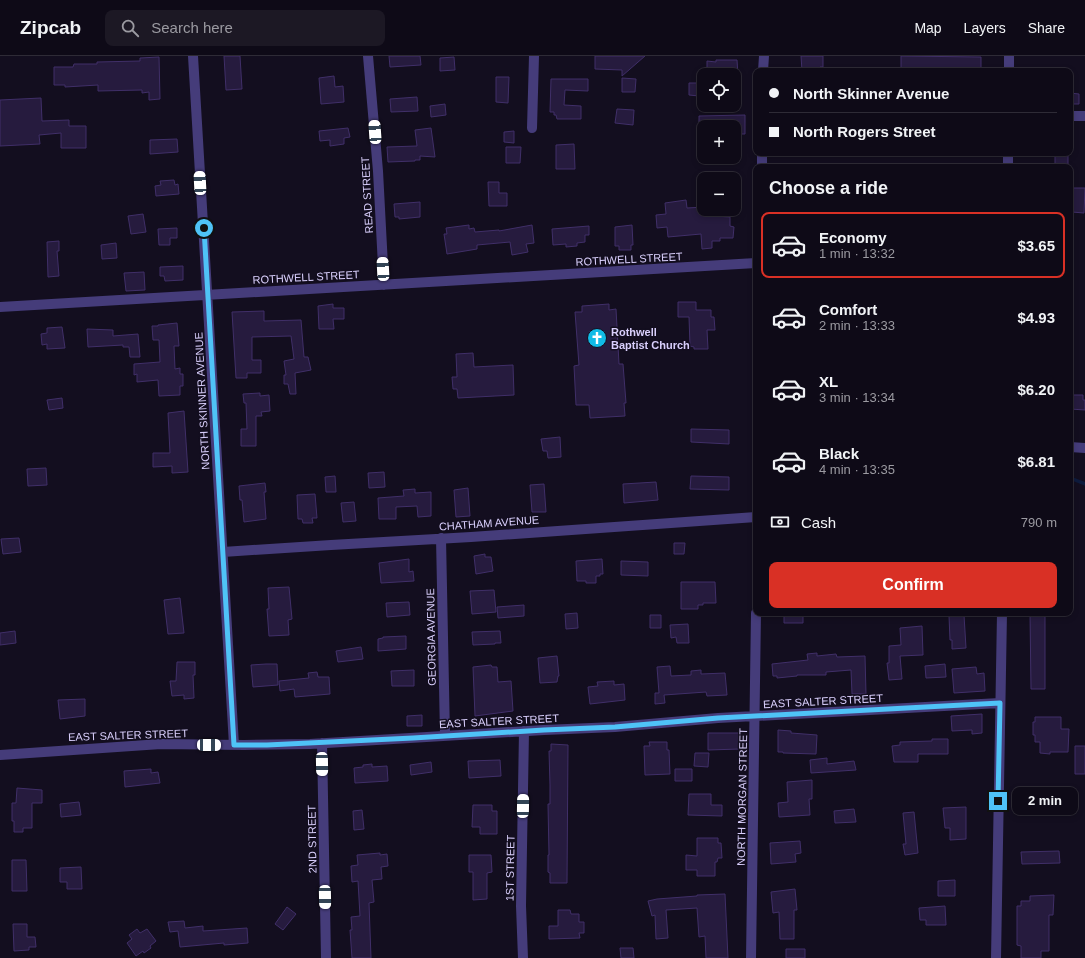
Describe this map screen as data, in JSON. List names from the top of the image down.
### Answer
{
  "streets": {
    "street": [
      "READ STREET",
      "ROTHWELL STREET",
      "NORTH SKINNER AVENUE",
      "CHATHAM AVENUE",
      "GEORGIA AVENUE",
      "EAST SALTER STREET",
      "NORTH MORGAN STREET",
      "2ND STREET",
      "1ST STREET"
    ]
  },
  "crossings": [
    ["READ STREET", "ROTHWELL STREET"],
    ["ROTHWELL STREET", "NORTH SKINNER AVENUE"],
    ["NORTH SKINNER AVENUE", "CHATHAM AVENUE"],
    ["NORTH SKINNER AVENUE", "EAST SALTER STREET"],
    ["CHATHAM AVENUE", "GEORGIA AVENUE"],
    ["GEORGIA AVENUE", "EAST SALTER STREET"],
    ["EAST SALTER STREET", "NORTH MORGAN STREET"],
    ["EAST SALTER STREET", "2ND STREET"],
    ["EAST SALTER STREET", "1ST STREET"]
  ],
  "places": {
    "church": ["Rothwell Baptist Church"]
  },
  "page": {
    "header": "Zipcab",
    "search": "Search here",
    "nav": ["Map", "Layers", "Share"],
    "map_buttons": ["+", "−"],
    "banner": ["North Skinner Avenue", "North Rogers Street"],
    "heading": "Choose a ride",
    "list": [
      {
        "name": "Economy",
        "note": "1 min · 13:32",
        "value": "$3.65"
      },
      {
        "name": "Comfort",
        "note": "2 min · 13:33",
        "value": "$4.93"
      },
      {
        "name": "XL",
        "note": "3 min · 13:34",
        "value": "$6.20"
      },
      {
        "name": "Black",
        "note": "4 min · 13:35",
        "value": "$6.81"
      }
    ],
    "pay": ["Cash", "790 m"],
    "buttons": "Confirm",
    "bubble": "2 min"
  }
}
